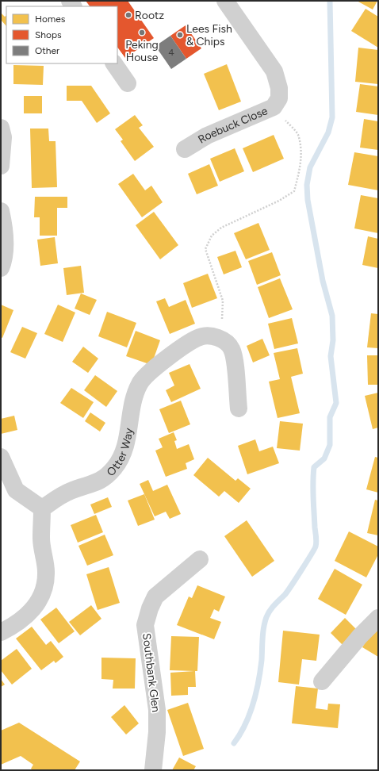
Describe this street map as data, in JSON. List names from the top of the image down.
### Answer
{
  "streets": {
    "street": ["Roebuck Close", "Otter Way", "Southbank Glen"]
  },
  "places": ["Rootz", "Peking House", "Lees Fish & Chips"],
  "house_numbers": ["4"],
  "legend": ["Homes", "Shops", "Other"]
}
